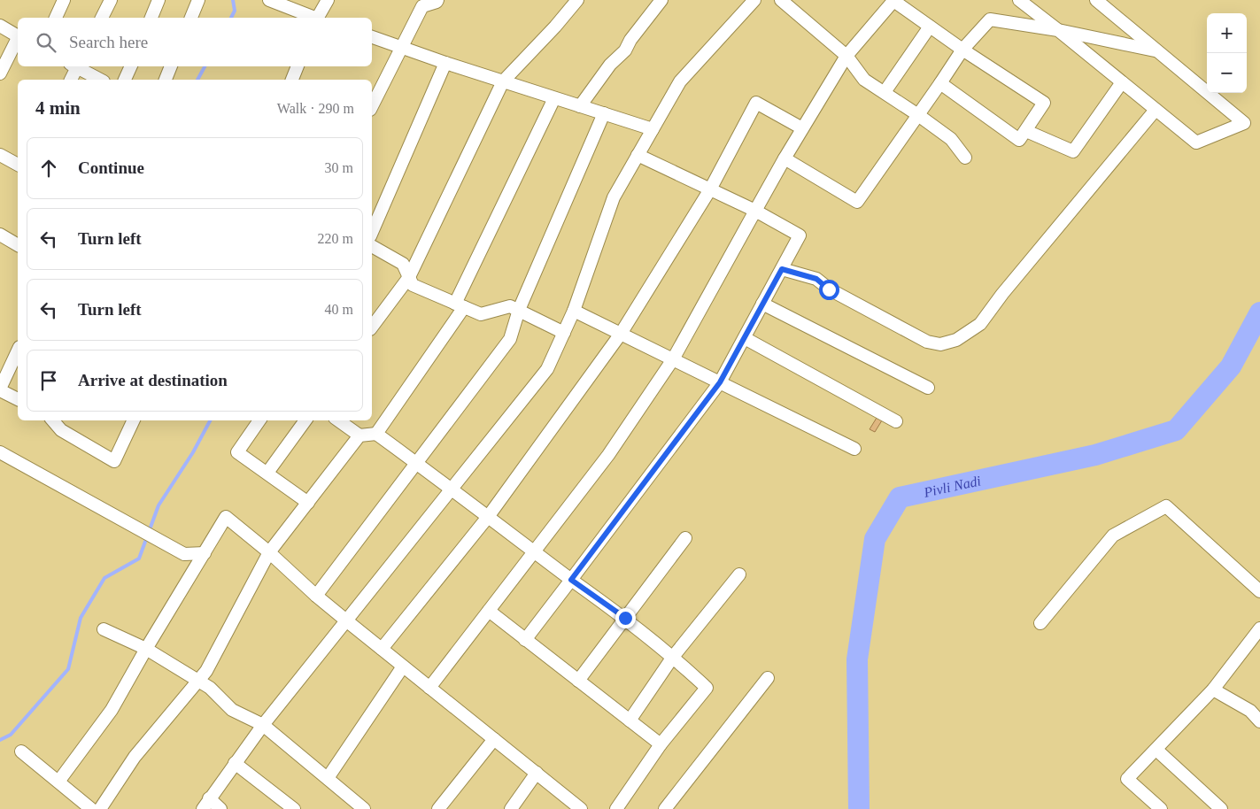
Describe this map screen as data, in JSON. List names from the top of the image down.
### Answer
{
  "water": ["Pivli Nadi"],
  "page": {
    "map_buttons": ["+", "−"],
    "search": "Search here",
    "heading": ["4 min", "Walk · 290 m"],
    "list": [
      ["Continue", "30 m"],
      ["Turn left", "220 m"],
      ["Turn left", "40 m"],
      "Arrive at destination"
    ]
  }
}
